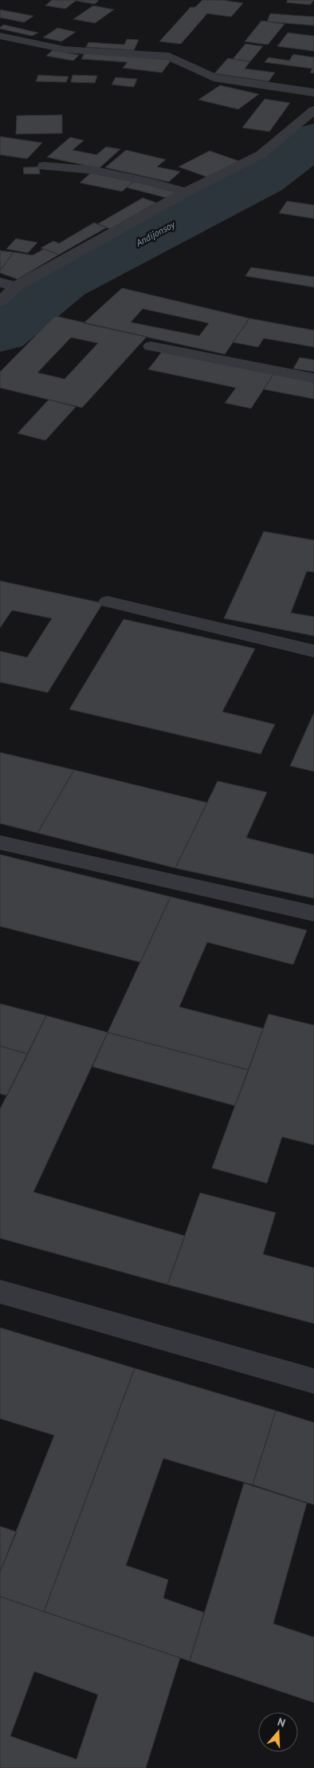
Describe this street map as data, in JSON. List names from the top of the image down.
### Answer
{
  "water": ["Andijonsoy"],
  "north": "top"
}
